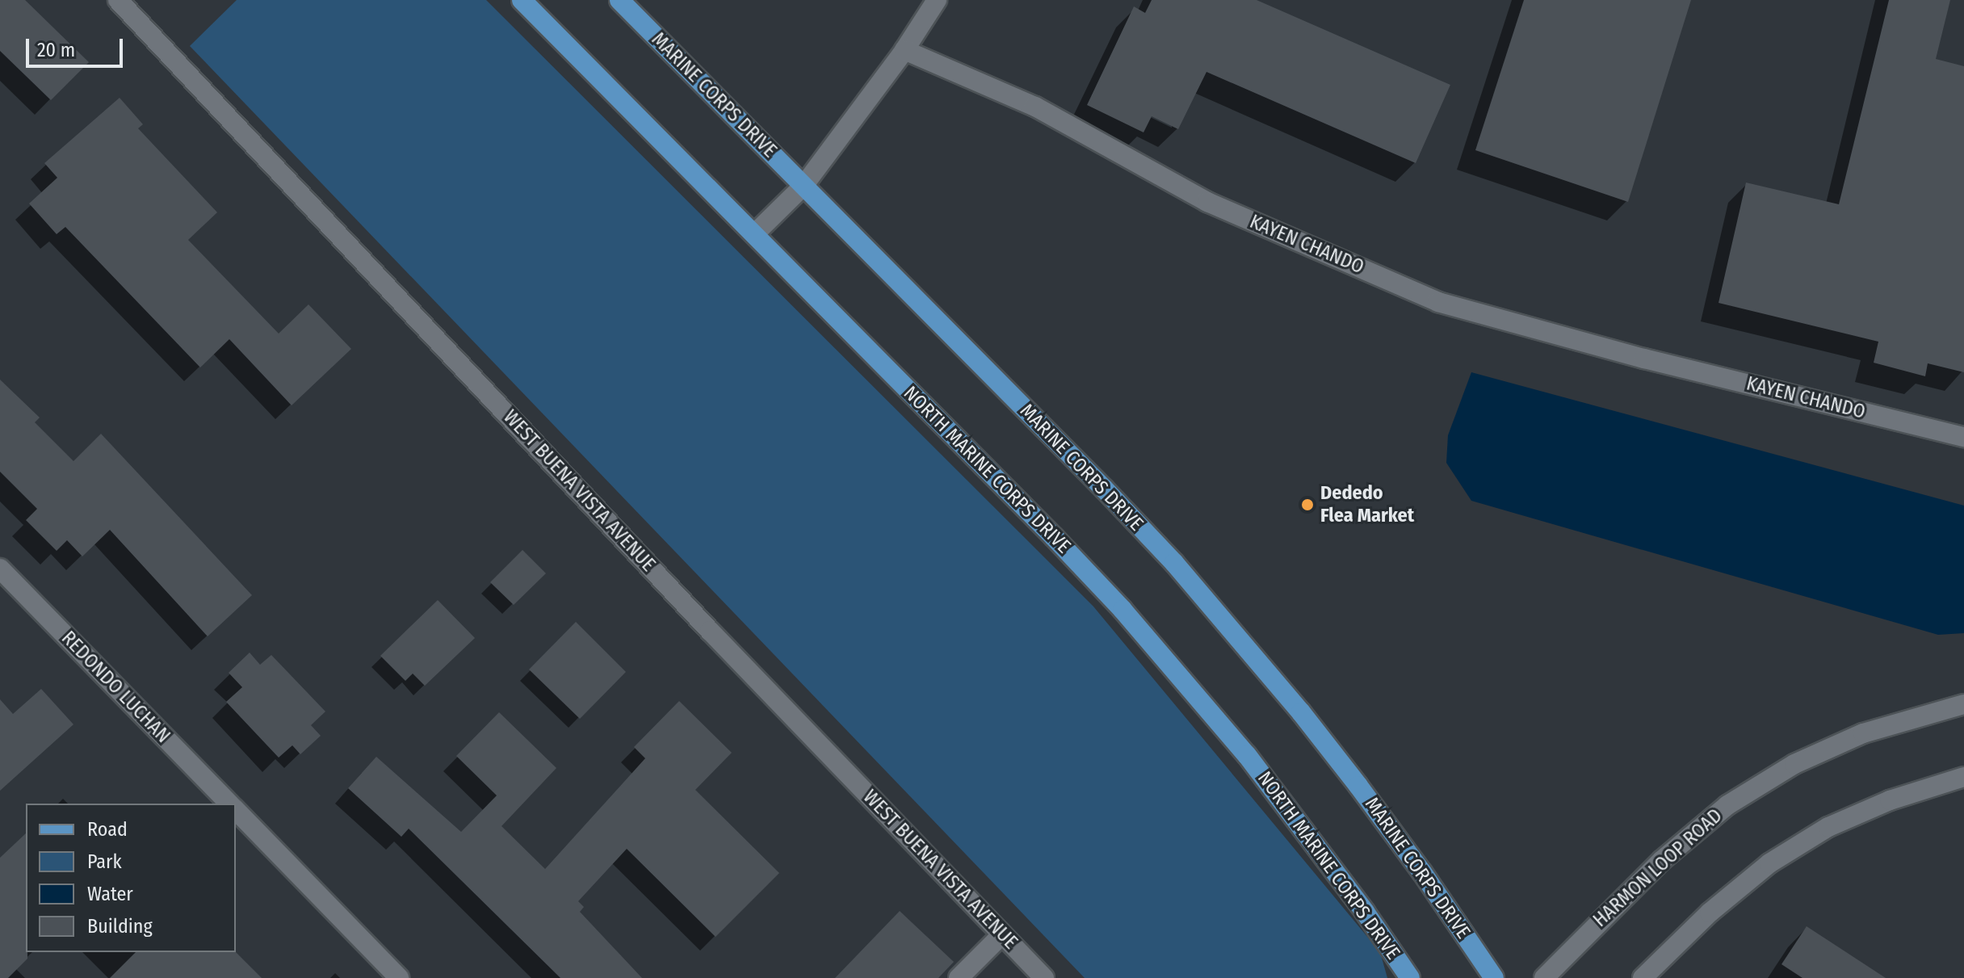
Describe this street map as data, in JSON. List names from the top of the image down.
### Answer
{
  "streets": {
    "main road": ["MARINE CORPS DRIVE", "NORTH MARINE CORPS DRIVE"],
    "street": [
      "KAYEN CHANDO",
      "WEST BUENA VISTA AVENUE",
      "REDONDO LUCHAN",
      "HARMON LOOP ROAD"
    ]
  },
  "places": ["Dededo Flea Market"],
  "legend": [
    "Road",
    "Park",
    "Water",
    "Building"
  ],
  "scale_bar": "20 m"
}
